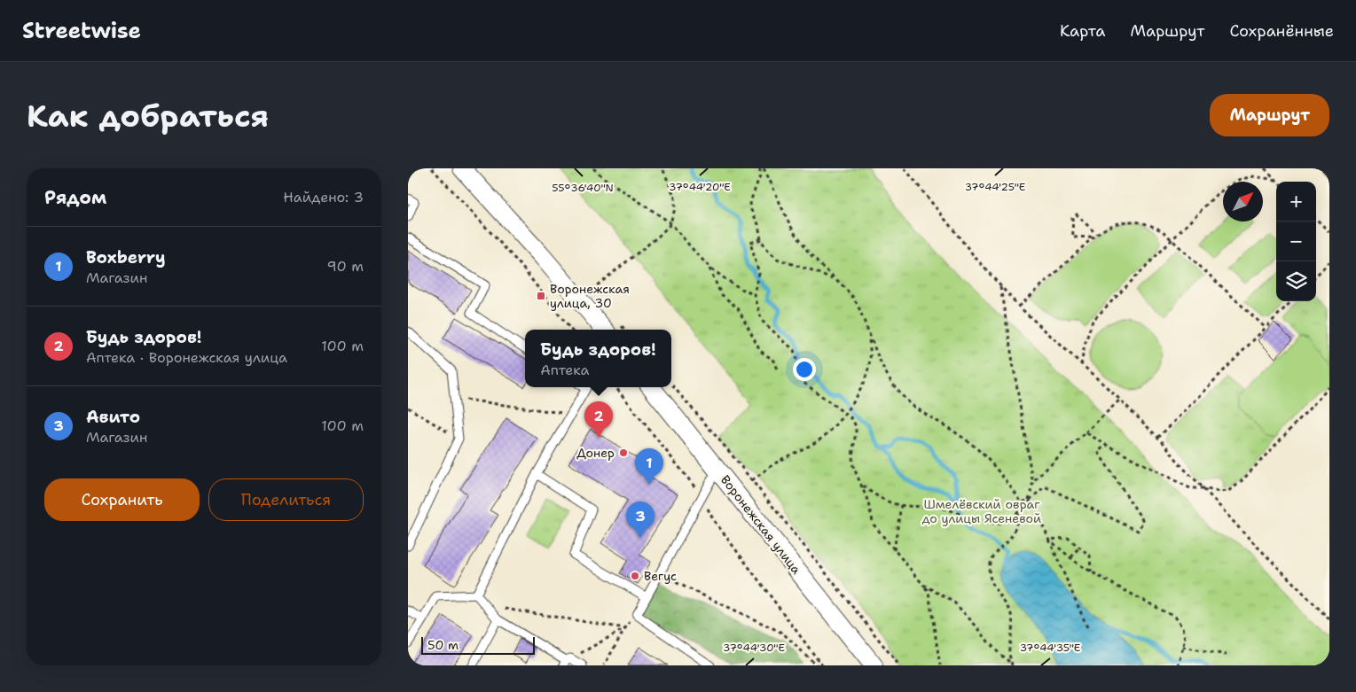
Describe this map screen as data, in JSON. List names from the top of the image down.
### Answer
{
  "streets": {
    "street": ["Воронежская улица"]
  },
  "parks": ["Шмелёвский овраг до улицы Ясеневой"],
  "places": {
    "transit": ["Воронежская улица, 30"],
    "other": ["Донер", "Вегус"]
  },
  "scale_bar": "50 m",
  "north": "top right",
  "page": {
    "header": "Streetwise",
    "nav": ["Карта", "Маршрут", "Сохранённые"],
    "buttons": [
      "Маршрут",
      ["Сохранить", "Поделиться"]
    ],
    "title": "Как добраться",
    "heading": ["Рядом", "Найдено: 3"],
    "map_buttons": ["+", "−"],
    "list": [
      {
        "mark": "1",
        "name": "Boxberry",
        "note": "Магазин",
        "value": "90 m"
      },
      {
        "mark": "2",
        "name": "Будь здоров!",
        "note": "Аптека · Воронежская улица",
        "value": "100 m"
      },
      {
        "mark": "3",
        "name": "Авито",
        "note": "Магазин",
        "value": "100 m"
      }
    ],
    "popup": ["Будь здоров!", "Аптека"],
    "pins": ["2", "1", "3"],
    "scale": "50 m"
  },
  "coordinates": [
    "37°44'20\"E",
    "37°44'25\"E",
    "55°36'40\"N",
    "37°44'30\"E",
    "37°44'35\"E"
  ]
}
